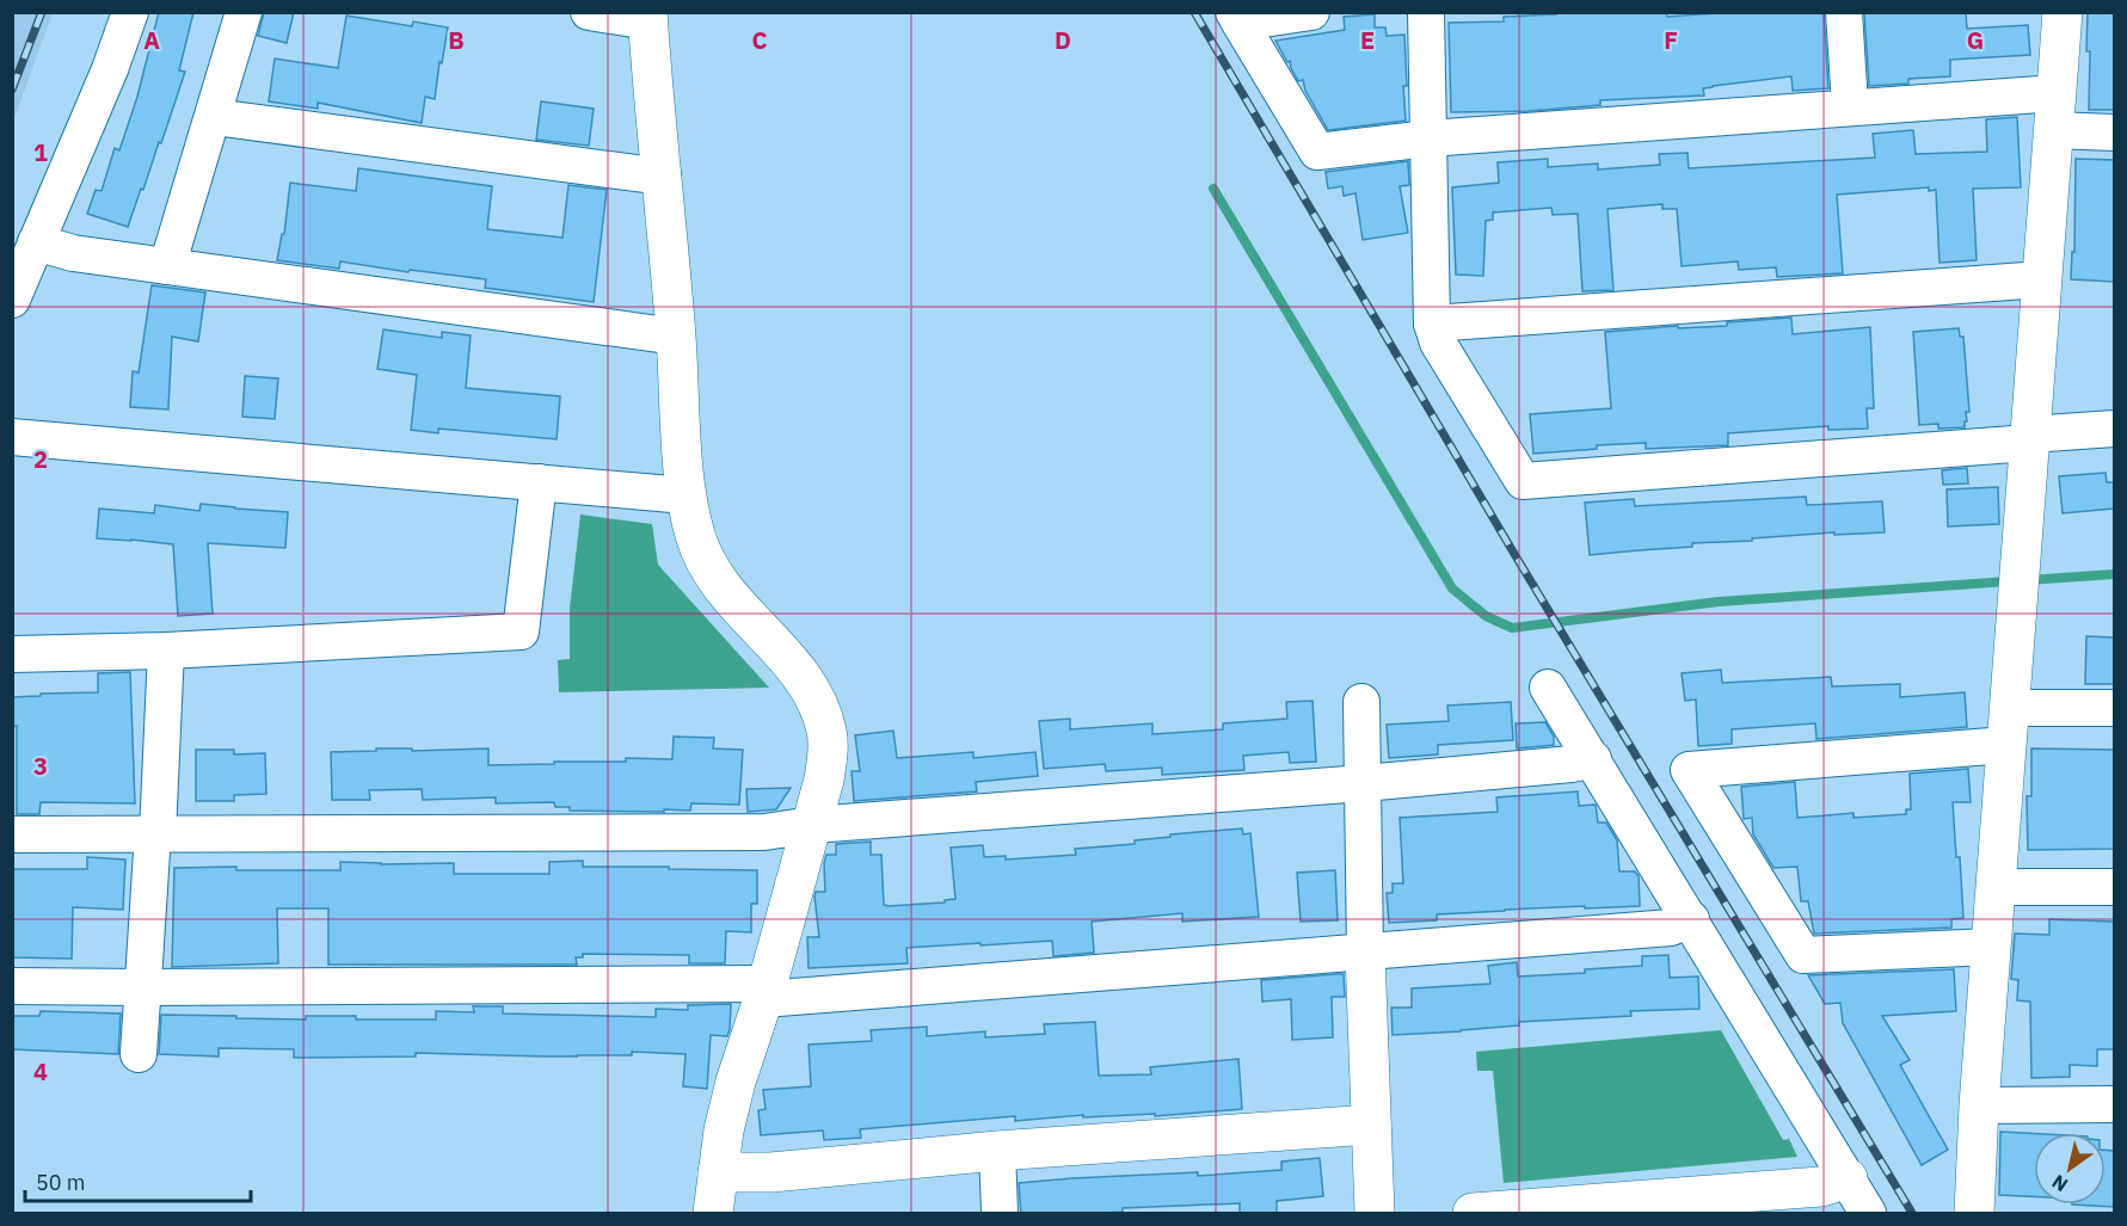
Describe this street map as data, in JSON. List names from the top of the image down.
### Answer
{
  "scale_bar": "50 m",
  "north": "bottom left",
  "grid": {
    "columns": [
      "A",
      "B",
      "C",
      "D",
      "E",
      "F",
      "G"
    ],
    "rows": [
      "1",
      "2",
      "3",
      "4"
    ]
  }
}
